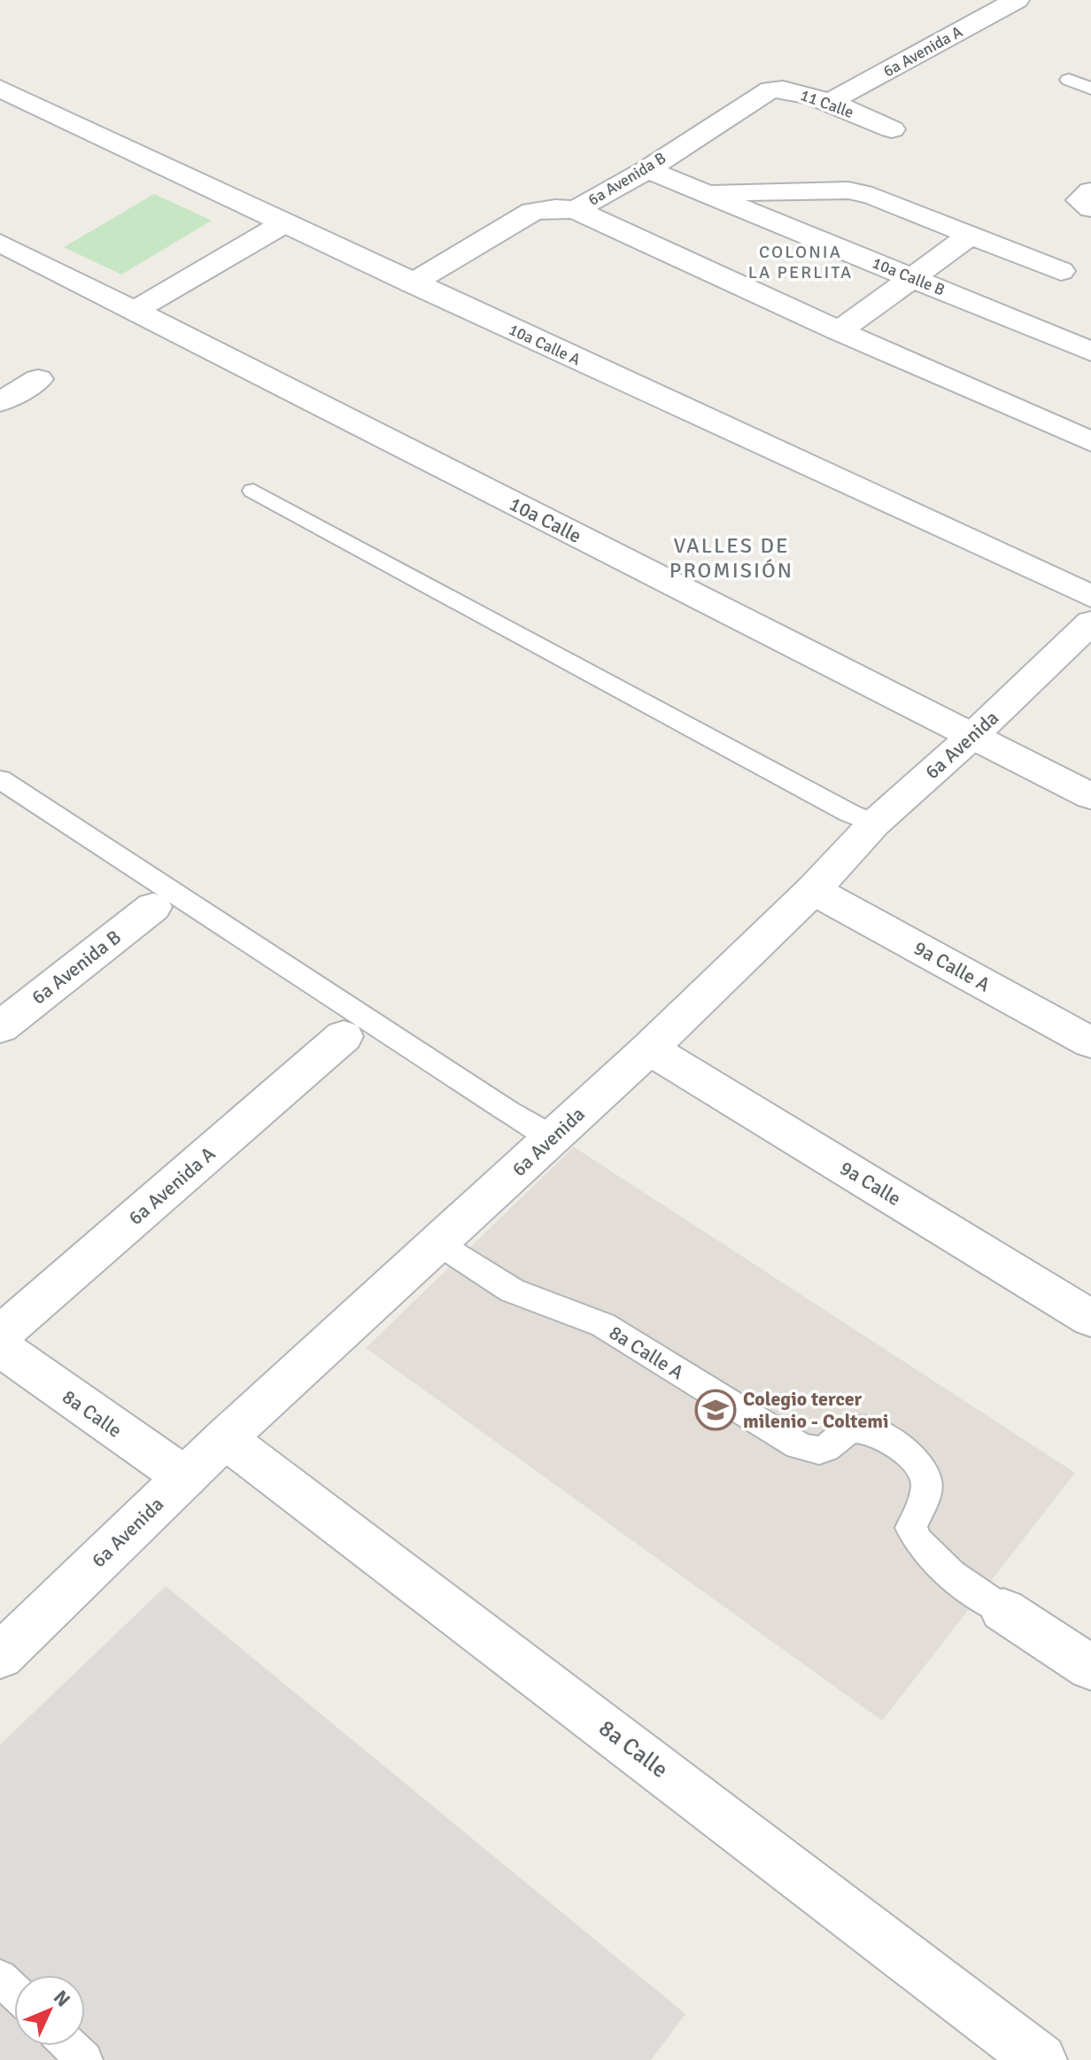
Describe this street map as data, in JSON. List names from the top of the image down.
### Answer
{
  "streets": {
    "street": [
      "6a Avenida A",
      "11 Calle",
      "6a Avenida B",
      "10a Calle B",
      "10a Calle A",
      "10a Calle",
      "6a Avenida",
      "9a Calle A",
      "9a Calle",
      "8a Calle A",
      "8a Calle"
    ]
  },
  "crossings": [
    ["6a Avenida A", "11 Calle"],
    ["11 Calle", "6a Avenida B"],
    ["6a Avenida B", "10a Calle B"],
    ["6a Avenida B", "10a Calle A"],
    ["10a Calle", "6a Avenida"],
    ["6a Avenida", "9a Calle A"],
    ["6a Avenida", "9a Calle"],
    ["6a Avenida", "8a Calle A"],
    ["6a Avenida", "8a Calle"]
  ],
  "districts": ["COLONIA LA PERLITA", "VALLES DE PROMISIÓN"],
  "places": {
    "school or university": ["Colegio tercer milenio - Coltemi"]
  },
  "north": "top right"
}
